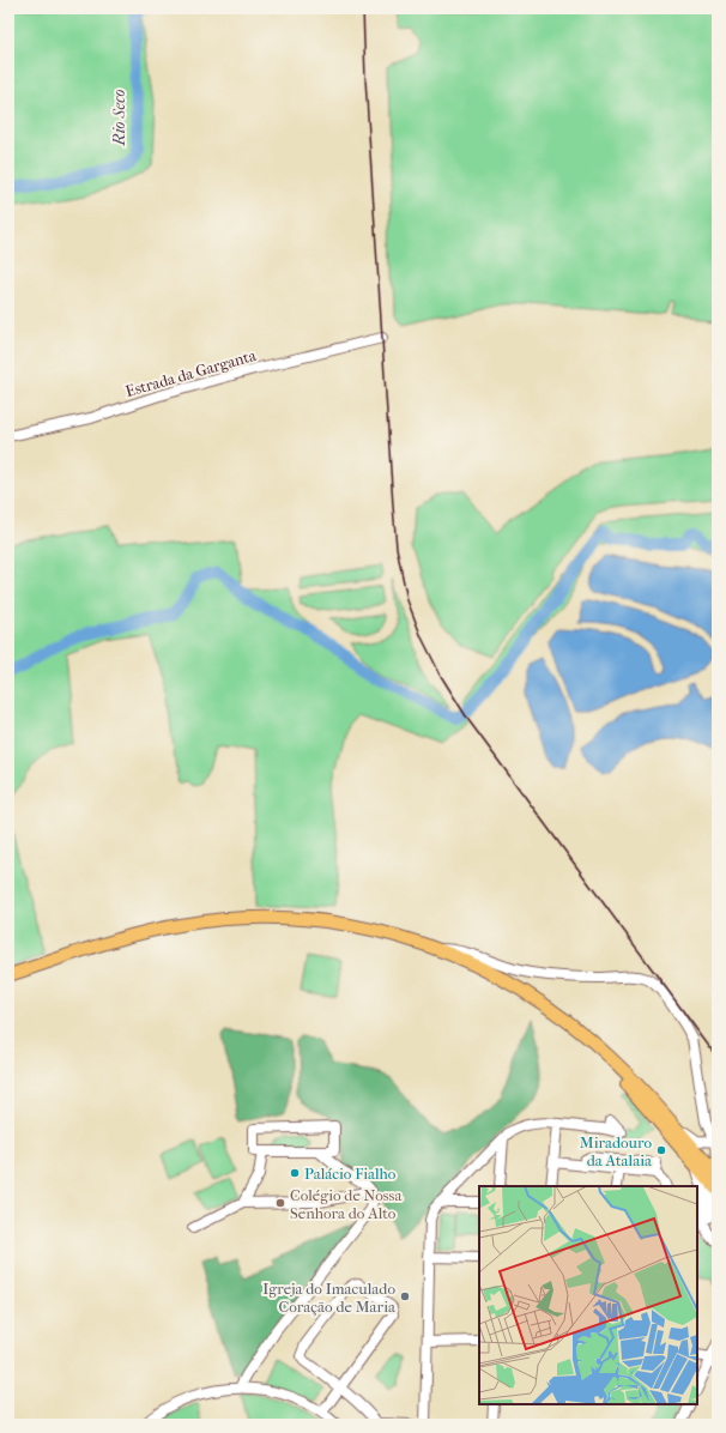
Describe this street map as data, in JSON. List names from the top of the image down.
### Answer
{
  "streets": {
    "street": ["Estrada da Garganta"]
  },
  "water": ["Rio Seco"],
  "places": [
    "Miradouro da Atalaia",
    "Palácio Fialho",
    "Colégio de Nossa Senhora do Alto",
    "Igreja do Imaculado Coração de Maria"
  ]
}
